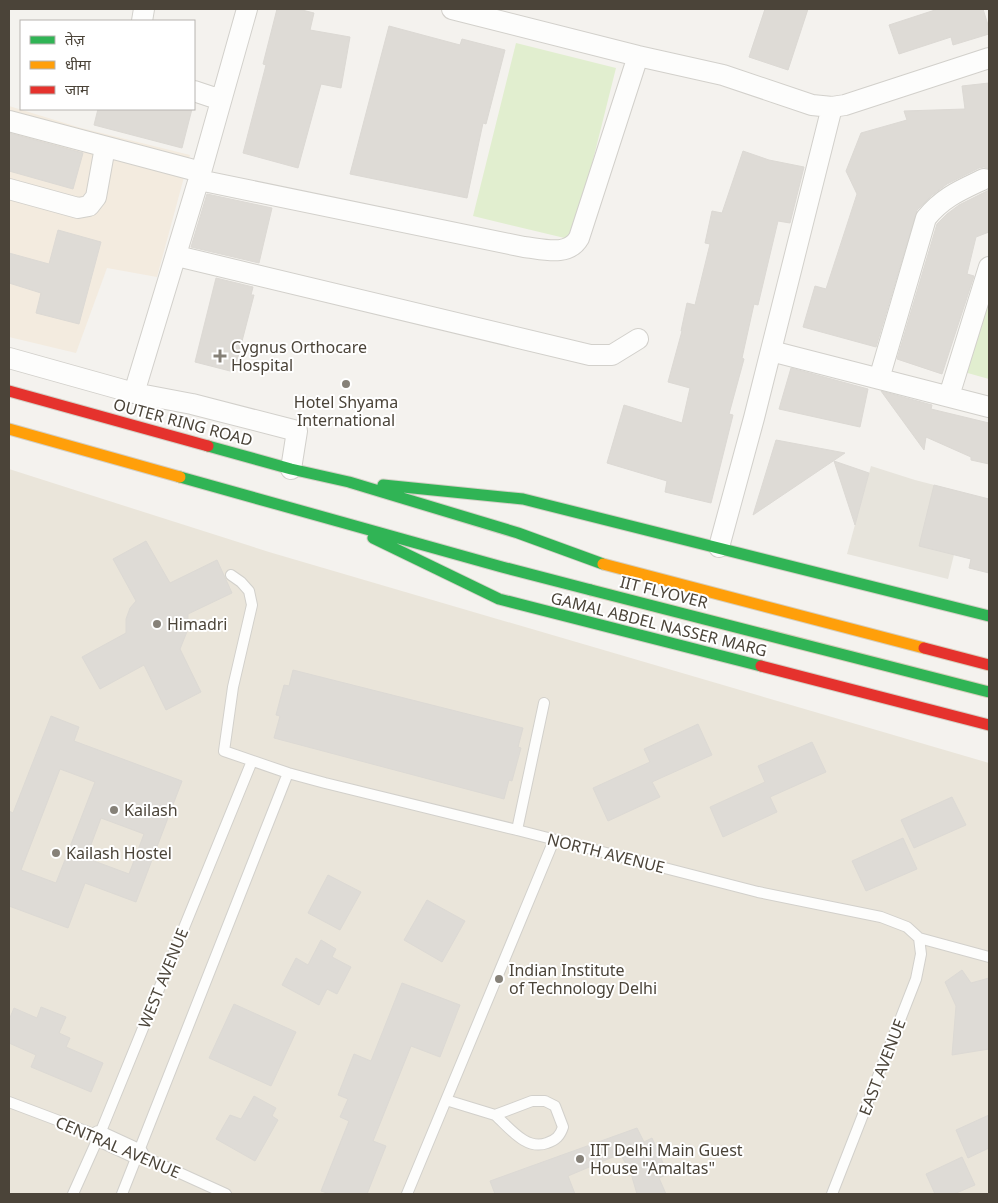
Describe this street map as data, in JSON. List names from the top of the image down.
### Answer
{
  "streets": {
    "main road": ["OUTER RING ROAD", "IIT FLYOVER", "GAMAL ABDEL NASSER MARG"],
    "street": ["CENTRAL AVENUE"],
    "lane": ["NORTH AVENUE", "WEST AVENUE", "EAST AVENUE"]
  },
  "crossings": [
    ["OUTER RING ROAD", "IIT FLYOVER"],
    ["IIT FLYOVER", "GAMAL ABDEL NASSER MARG"],
    ["NORTH AVENUE", "WEST AVENUE"],
    ["NORTH AVENUE", "EAST AVENUE"],
    ["WEST AVENUE", "CENTRAL AVENUE"]
  ],
  "places": {
    "health": ["Cygnus Orthocare Hospital"],
    "other": [
      "Hotel Shyama International",
      "Himadri",
      "Kailash",
      "Kailash Hostel",
      "Indian Institute of Technology Delhi",
      "IIT Delhi Main Guest House \"Amaltas\""
    ]
  },
  "legend": ["तेज़", "धीमा", "जाम"]
}
